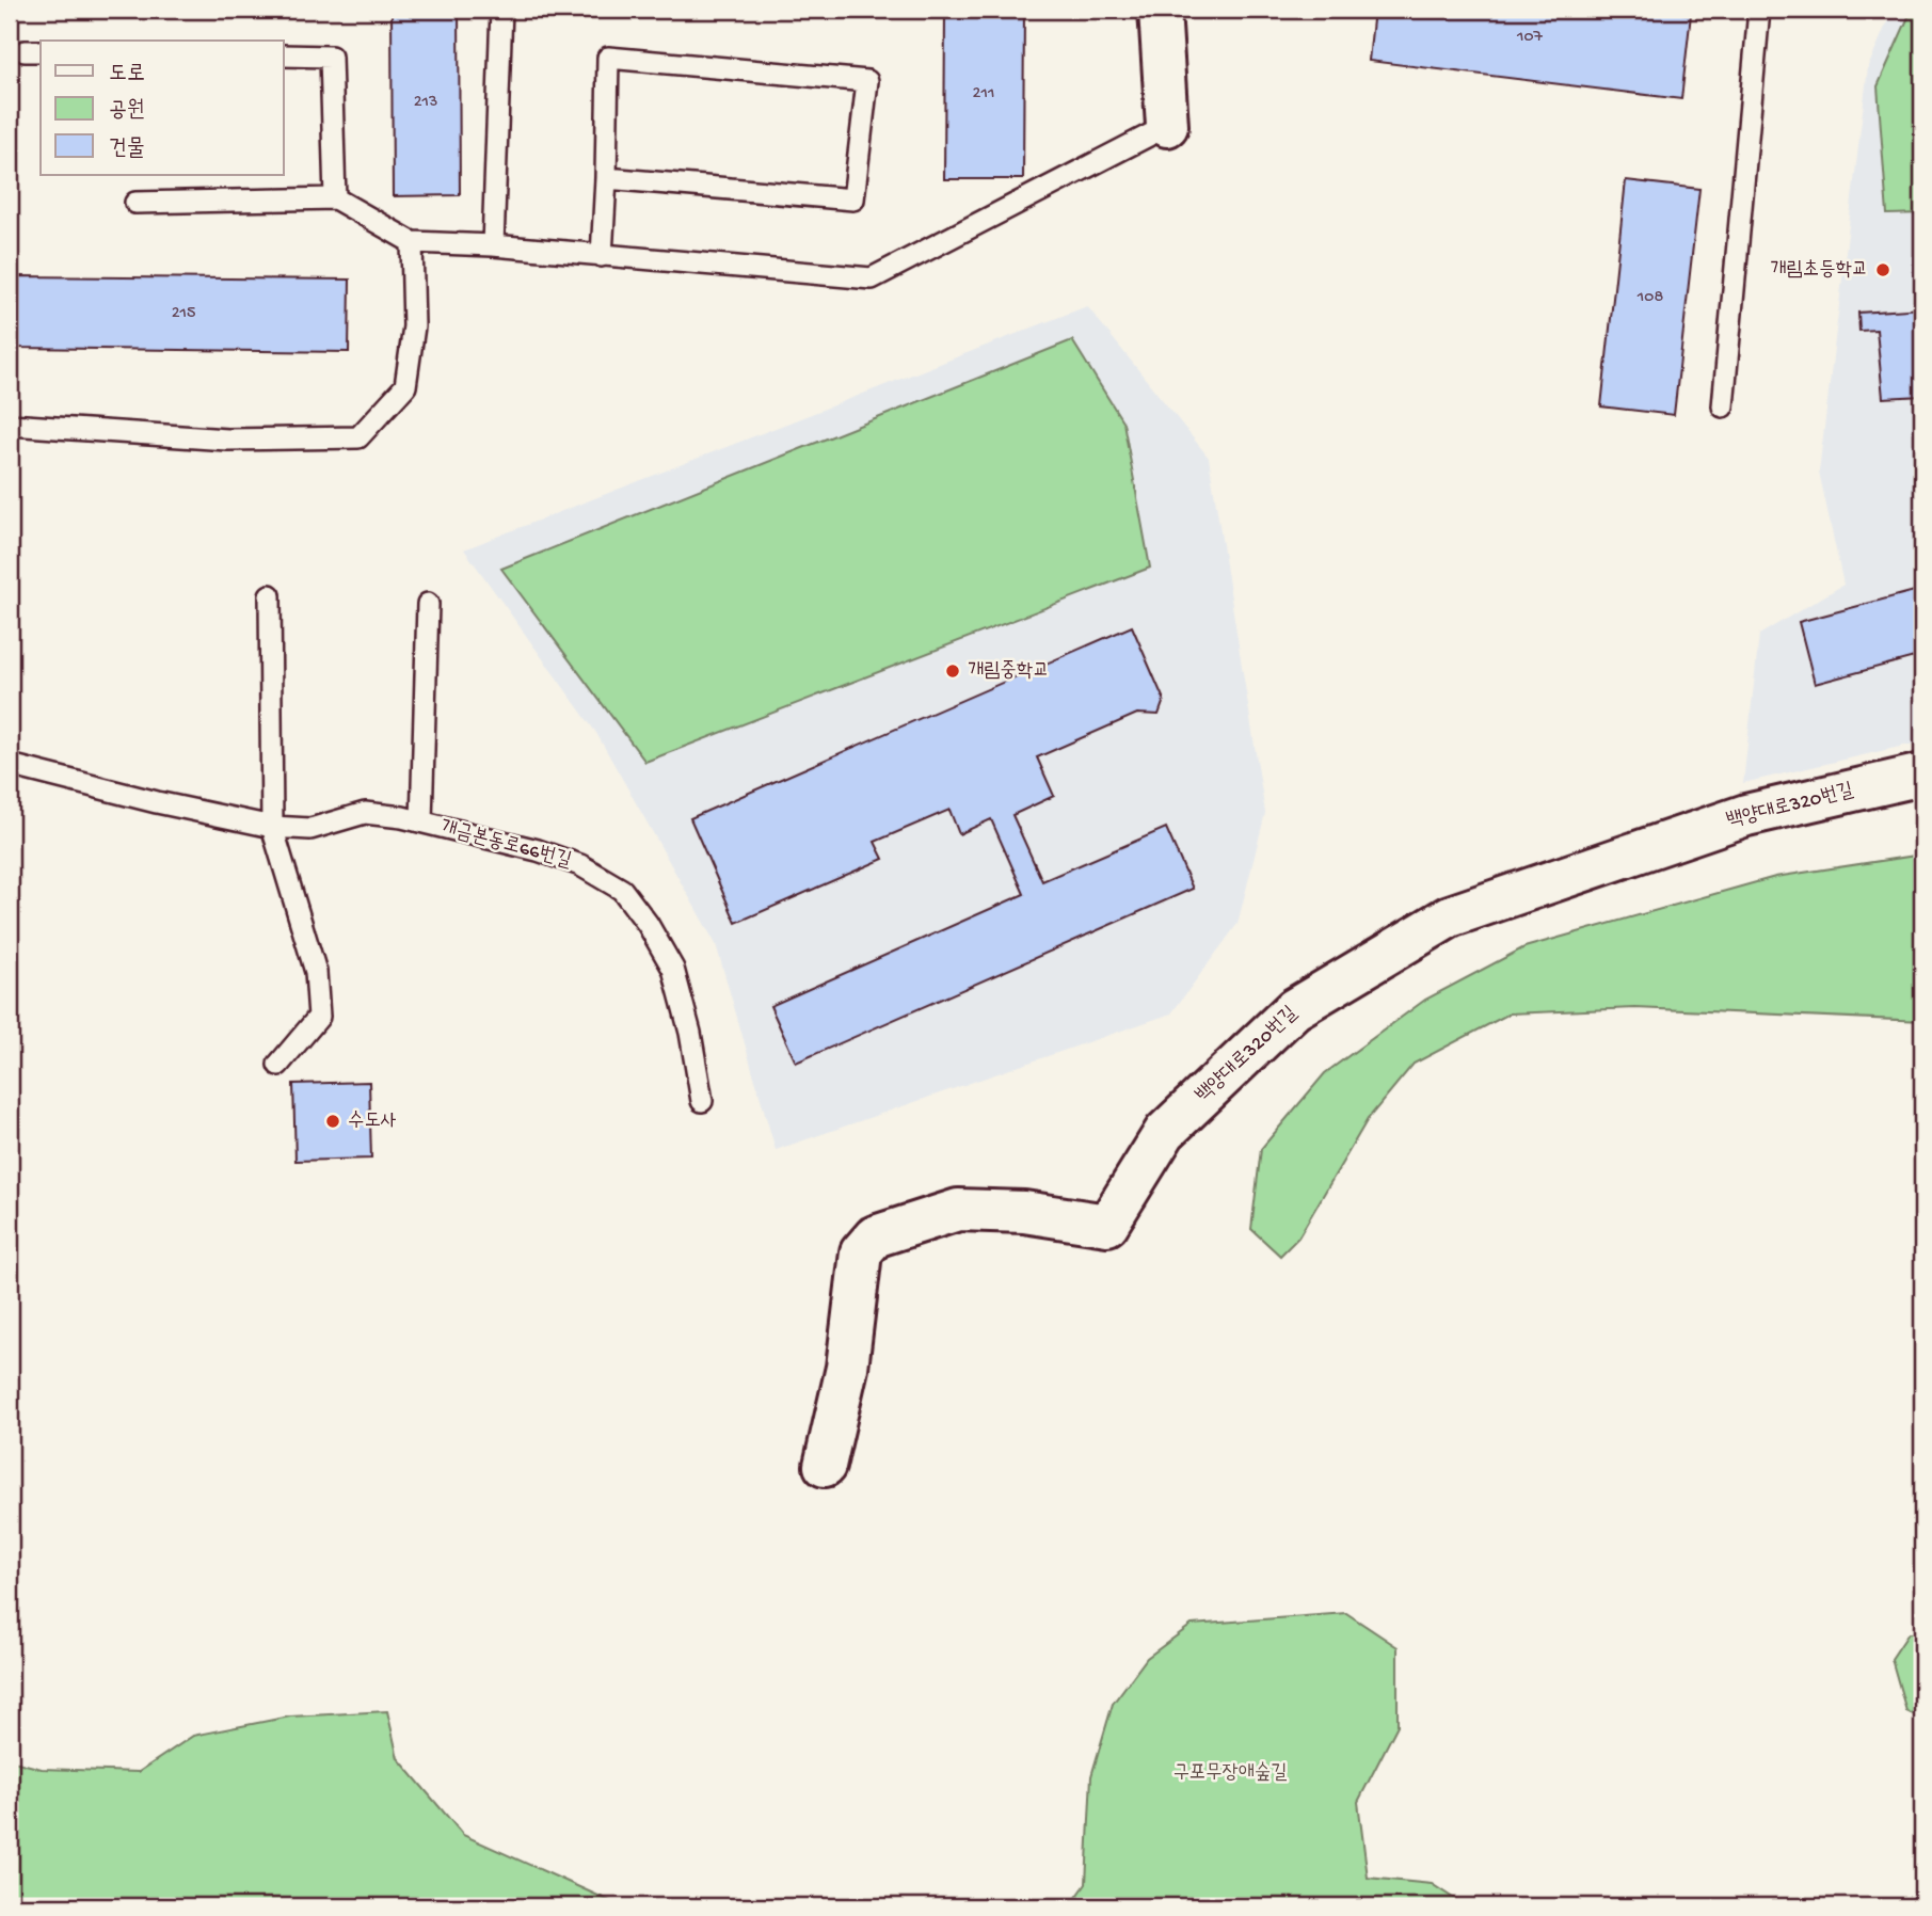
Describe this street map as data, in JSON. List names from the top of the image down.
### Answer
{
  "streets": {
    "street": ["백양대로320번길"],
    "lane": ["개금본동로66번길"]
  },
  "parks": ["구포무장애숲길"],
  "places": ["개림초등학교", "개림중학교", "수도사"],
  "house_numbers": [
    "107",
    "211",
    "213",
    "108",
    "215"
  ],
  "legend": ["도로", "공원", "건물"]
}
